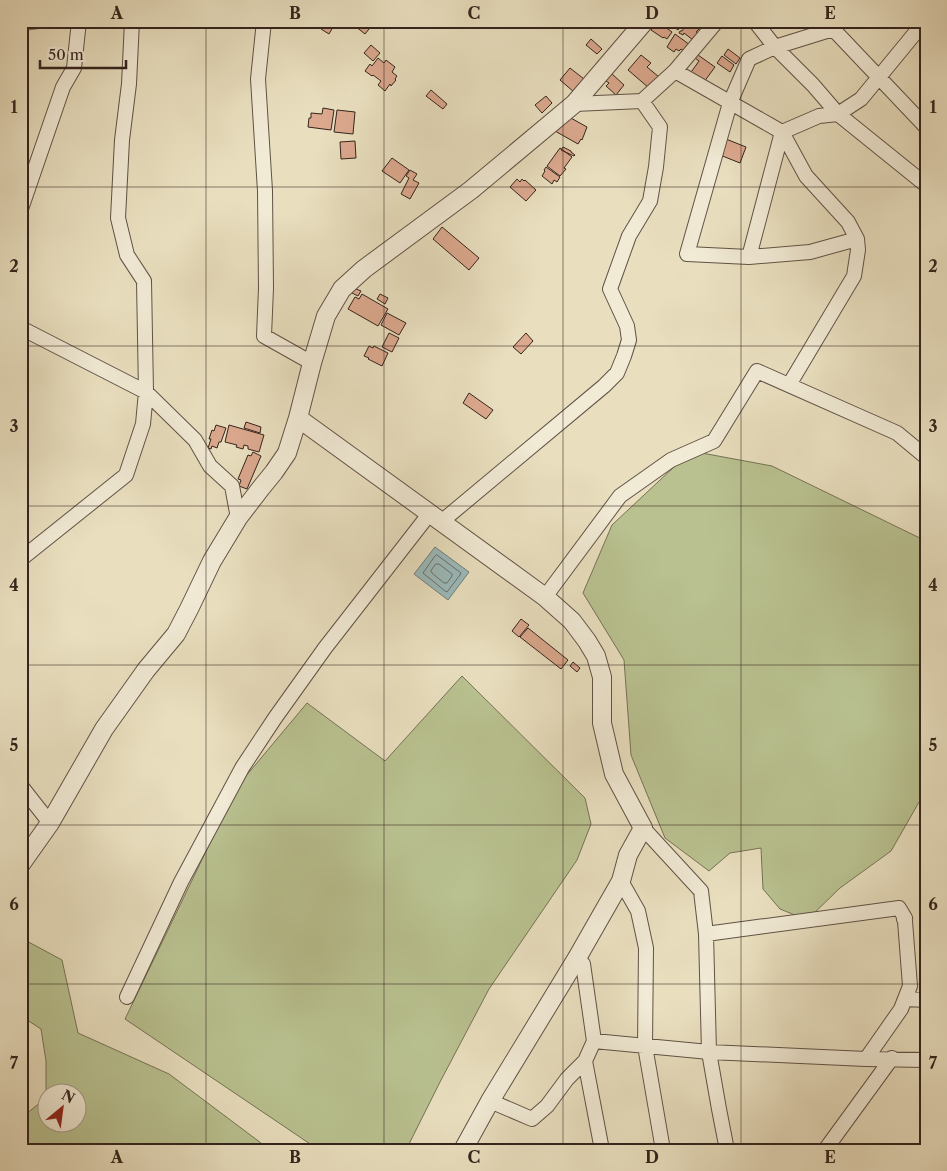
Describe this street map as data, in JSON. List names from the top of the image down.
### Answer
{
  "scale_bar": "50 m",
  "north": "top right",
  "grid": {
    "columns": [
      "A",
      "B",
      "C",
      "D",
      "E"
    ],
    "rows": [
      "1",
      "2",
      "3",
      "4",
      "5",
      "6",
      "7"
    ]
  }
}
